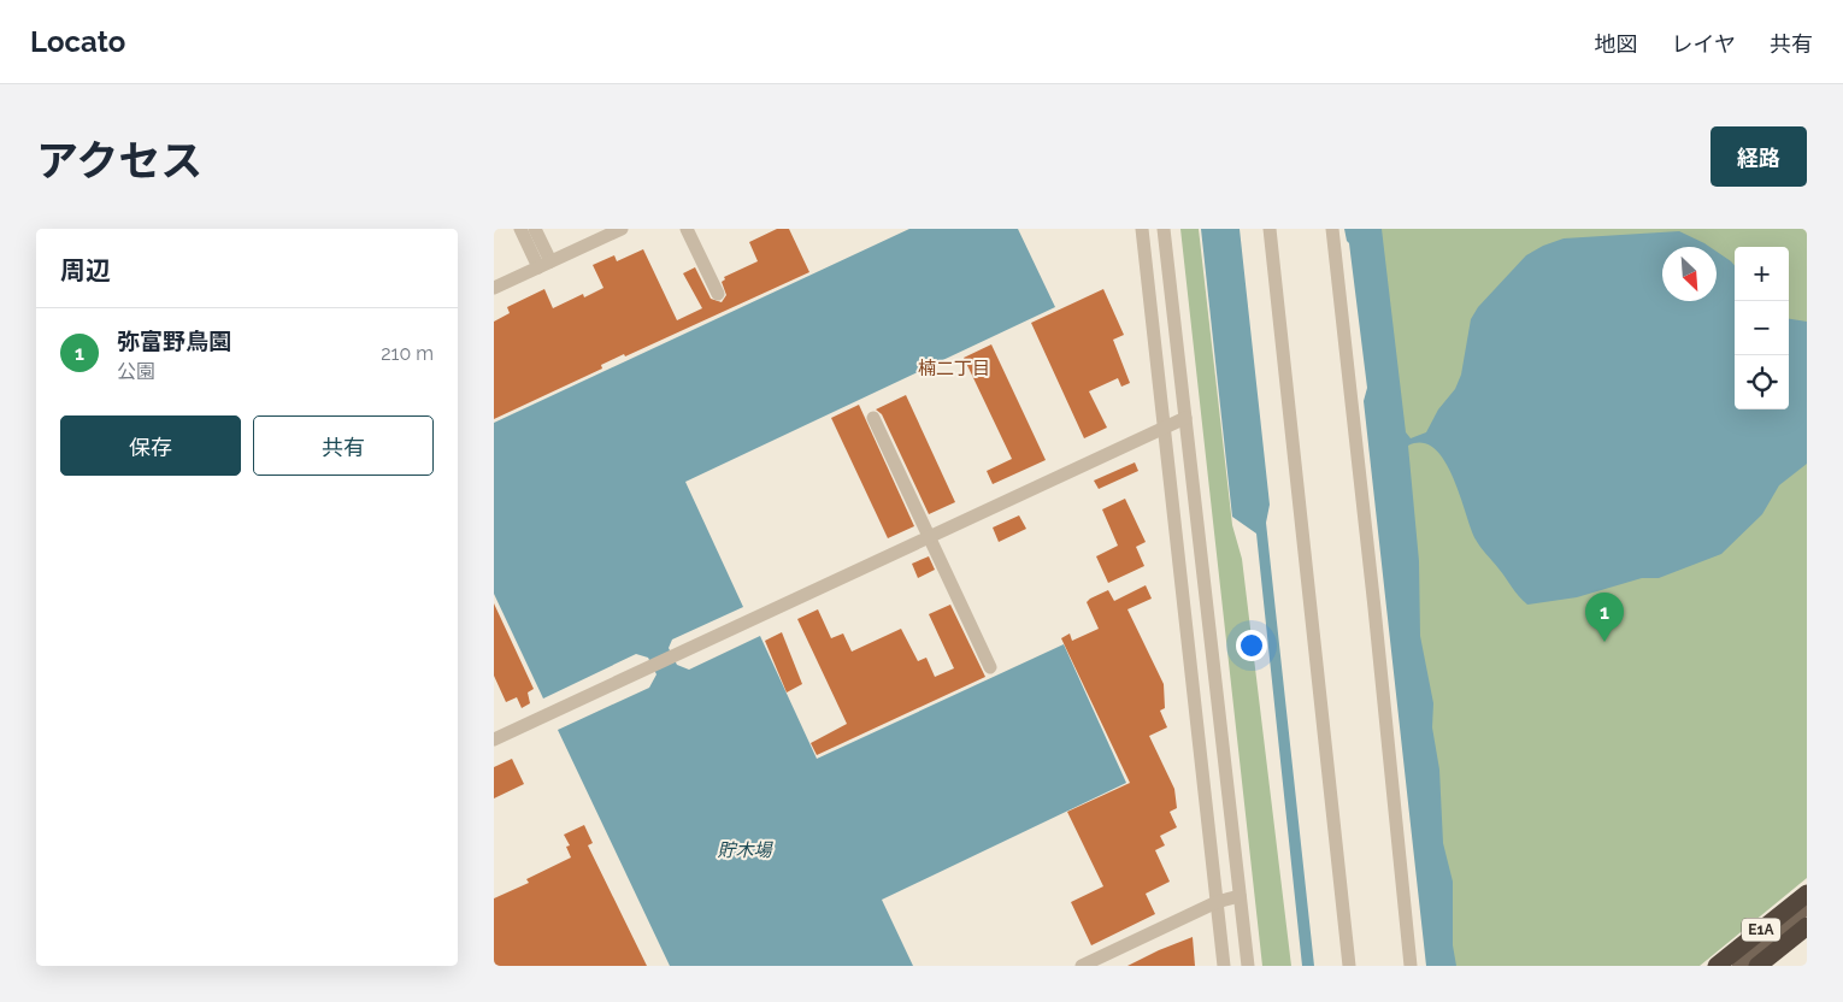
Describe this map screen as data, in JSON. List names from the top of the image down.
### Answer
{
  "streets": {
    "highway": ["E1A"]
  },
  "districts": ["楠二丁目"],
  "water": ["貯木場"],
  "north": "bottom right",
  "page": {
    "header": "Locato",
    "nav": ["地図", "レイヤ", "共有"],
    "title": "アクセス",
    "buttons": [
      "経路",
      ["保存", "共有"]
    ],
    "heading": "周辺",
    "map_buttons": ["+", "−"],
    "list": [
      {
        "mark": "1",
        "name": "弥富野鳥園",
        "note": "公園",
        "value": "210 m"
      }
    ],
    "pins": "1"
  }
}
